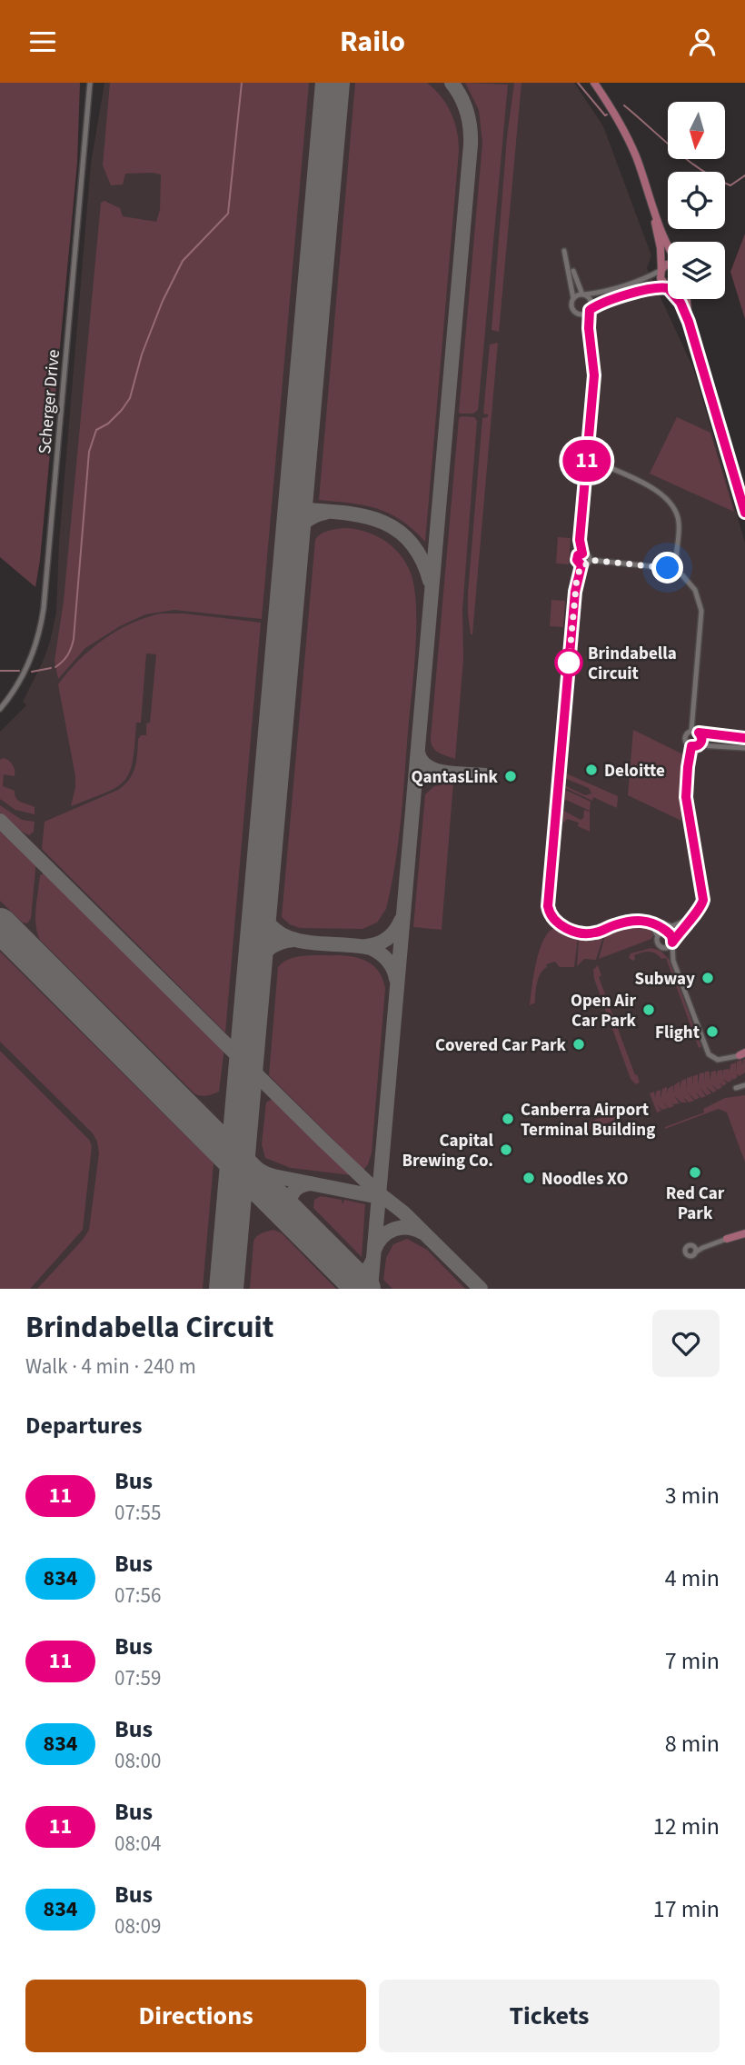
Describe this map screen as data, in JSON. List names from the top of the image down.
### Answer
{
  "streets": {
    "street": ["Scherger Drive"]
  },
  "places": [
    "Brindabella Circuit",
    "Deloitte",
    "QantasLink",
    "Subway",
    "Open Air Car Park",
    "Flight",
    "Covered Car Park",
    "Canberra Airport Terminal Building",
    "Capital Brewing Co.",
    "Red Car Park",
    "Noodles XO"
  ],
  "lines": ["bus line 11"],
  "north": "bottom",
  "page": {
    "header": "Railo",
    "on_map": "11",
    "heading": [
      ["Brindabella Circuit", "Walk · 4 min · 240 m"],
      "Departures"
    ],
    "list": [
      {
        "mark": "11",
        "name": "Bus",
        "note": "07:55",
        "value": "3 min"
      },
      {
        "mark": "834",
        "name": "Bus",
        "note": "07:56",
        "value": "4 min"
      },
      {
        "mark": "11",
        "name": "Bus",
        "note": "07:59",
        "value": "7 min"
      },
      {
        "mark": "834",
        "name": "Bus",
        "note": "08:00",
        "value": "8 min"
      },
      {
        "mark": "11",
        "name": "Bus",
        "note": "08:04",
        "value": "12 min"
      },
      {
        "mark": "834",
        "name": "Bus",
        "note": "08:09",
        "value": "17 min"
      }
    ],
    "buttons": ["Directions", "Tickets"]
  }
}
